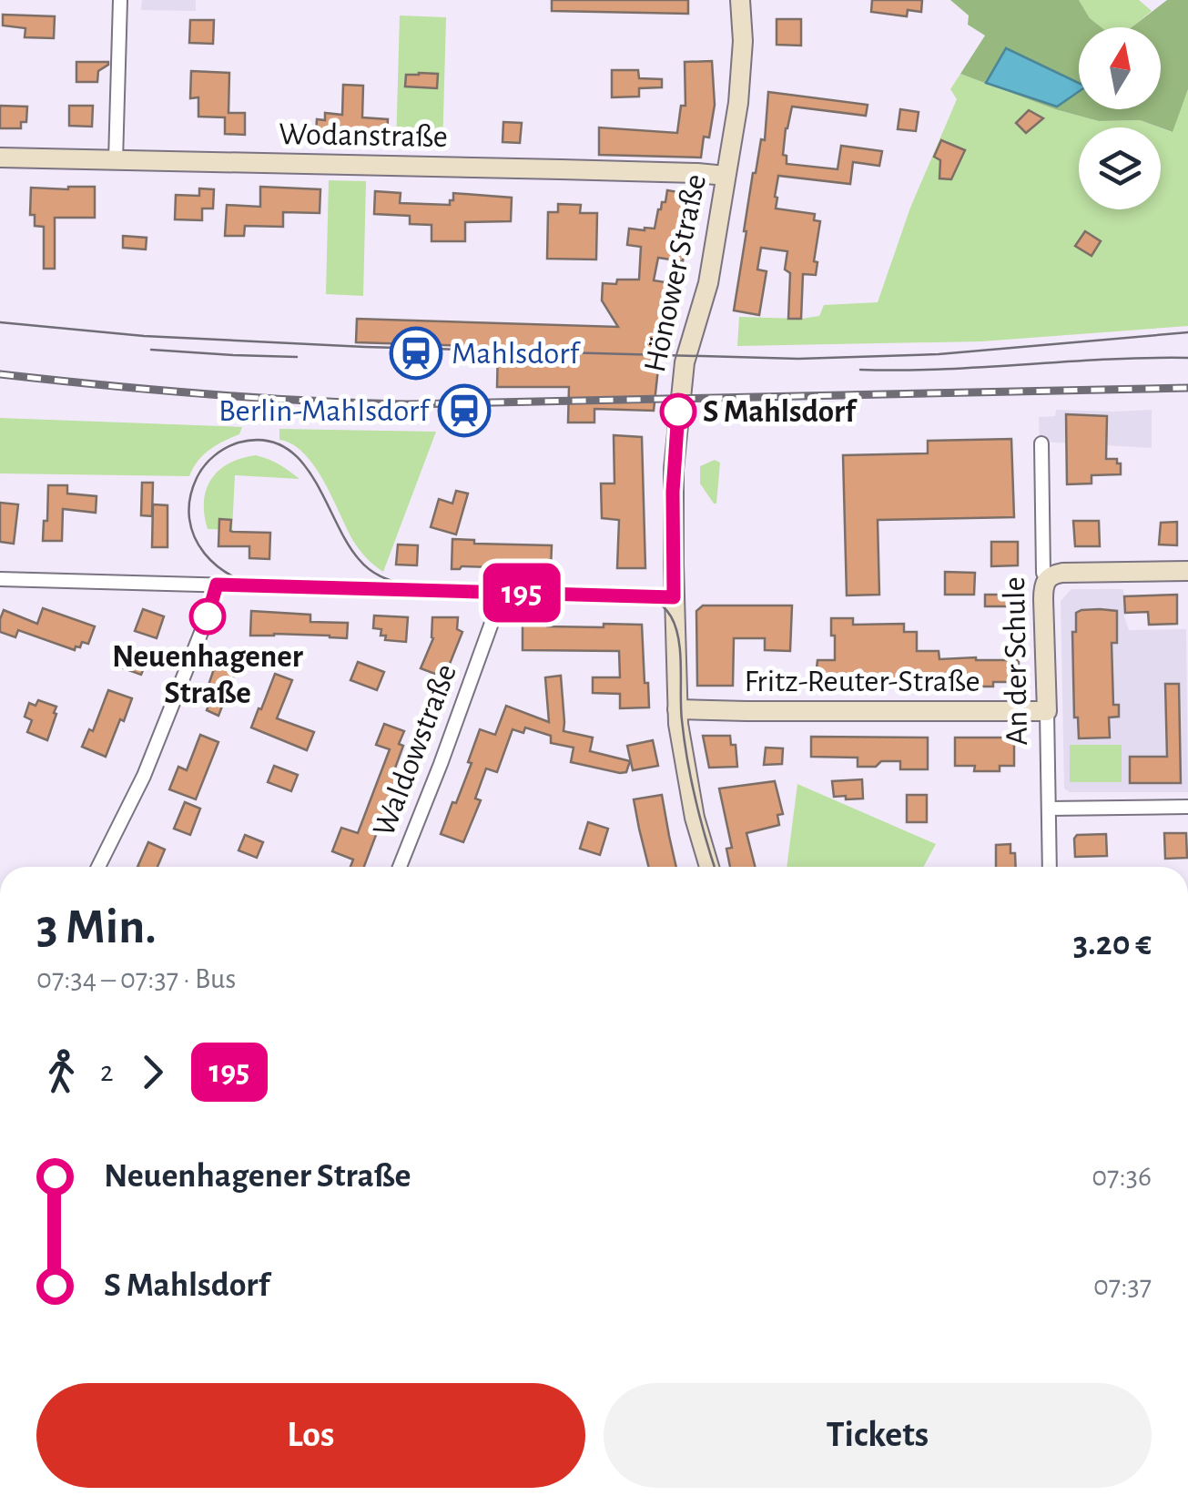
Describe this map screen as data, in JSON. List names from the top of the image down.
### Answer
{
  "streets": {
    "street": [
      "Wodanstraße",
      "Hönower Straße",
      "An der Schule",
      "Fritz-Reuter-Straße",
      "Waldowstraße"
    ]
  },
  "crossings": [
    ["Wodanstraße", "Hönower Straße"],
    ["Hönower Straße", "Fritz-Reuter-Straße"],
    ["An der Schule", "Fritz-Reuter-Straße"]
  ],
  "places": {
    "station": ["Mahlsdorf", "Berlin-Mahlsdorf"],
    "other": ["S Mahlsdorf", "Neuenhagener Straße"]
  },
  "lines": ["bus line 195"],
  "north": "top",
  "page": {
    "on_map": "195",
    "heading": ["3 Min.", "07:34 – 07:37 · Bus", "3.20 €"],
    "legs": ["2", "195"],
    "list": [
      {
        "name": "Neuenhagener Straße",
        "value": "07:36"
      },
      {
        "name": "S Mahlsdorf",
        "value": "07:37"
      }
    ],
    "buttons": ["Los", "Tickets"]
  }
}
